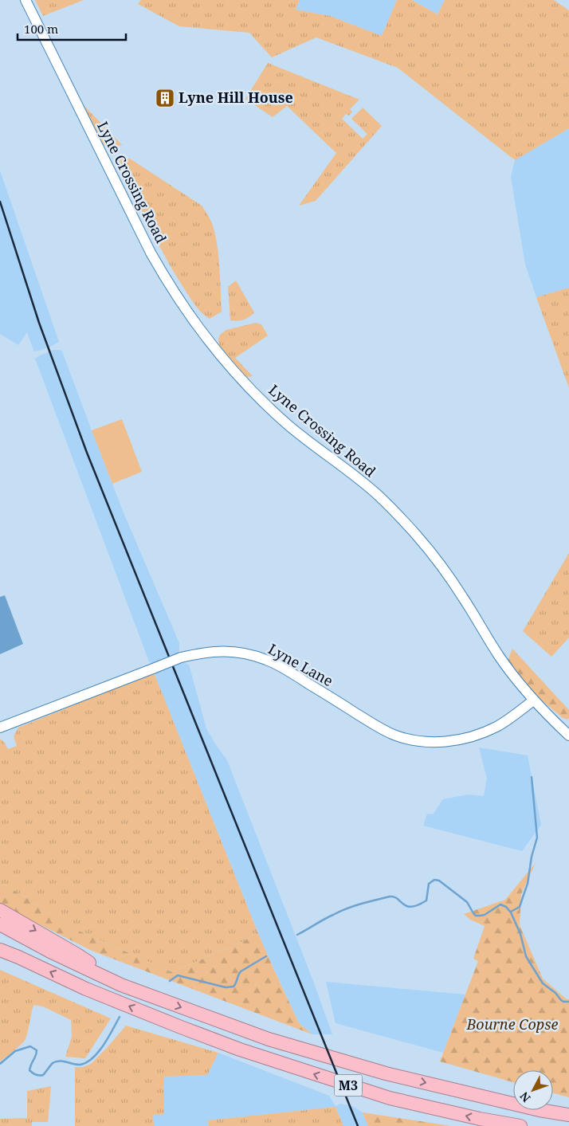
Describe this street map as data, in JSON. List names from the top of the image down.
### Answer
{
  "streets": {
    "highway": ["M3"],
    "street": ["Lyne Crossing Road", "Lyne Lane"]
  },
  "crossings": [
    ["Lyne Crossing Road", "Lyne Lane"]
  ],
  "parks": ["Bourne Copse"],
  "places": {
    "building": ["Lyne Hill House"]
  },
  "scale_bar": "100 m",
  "north": "bottom left"
}
